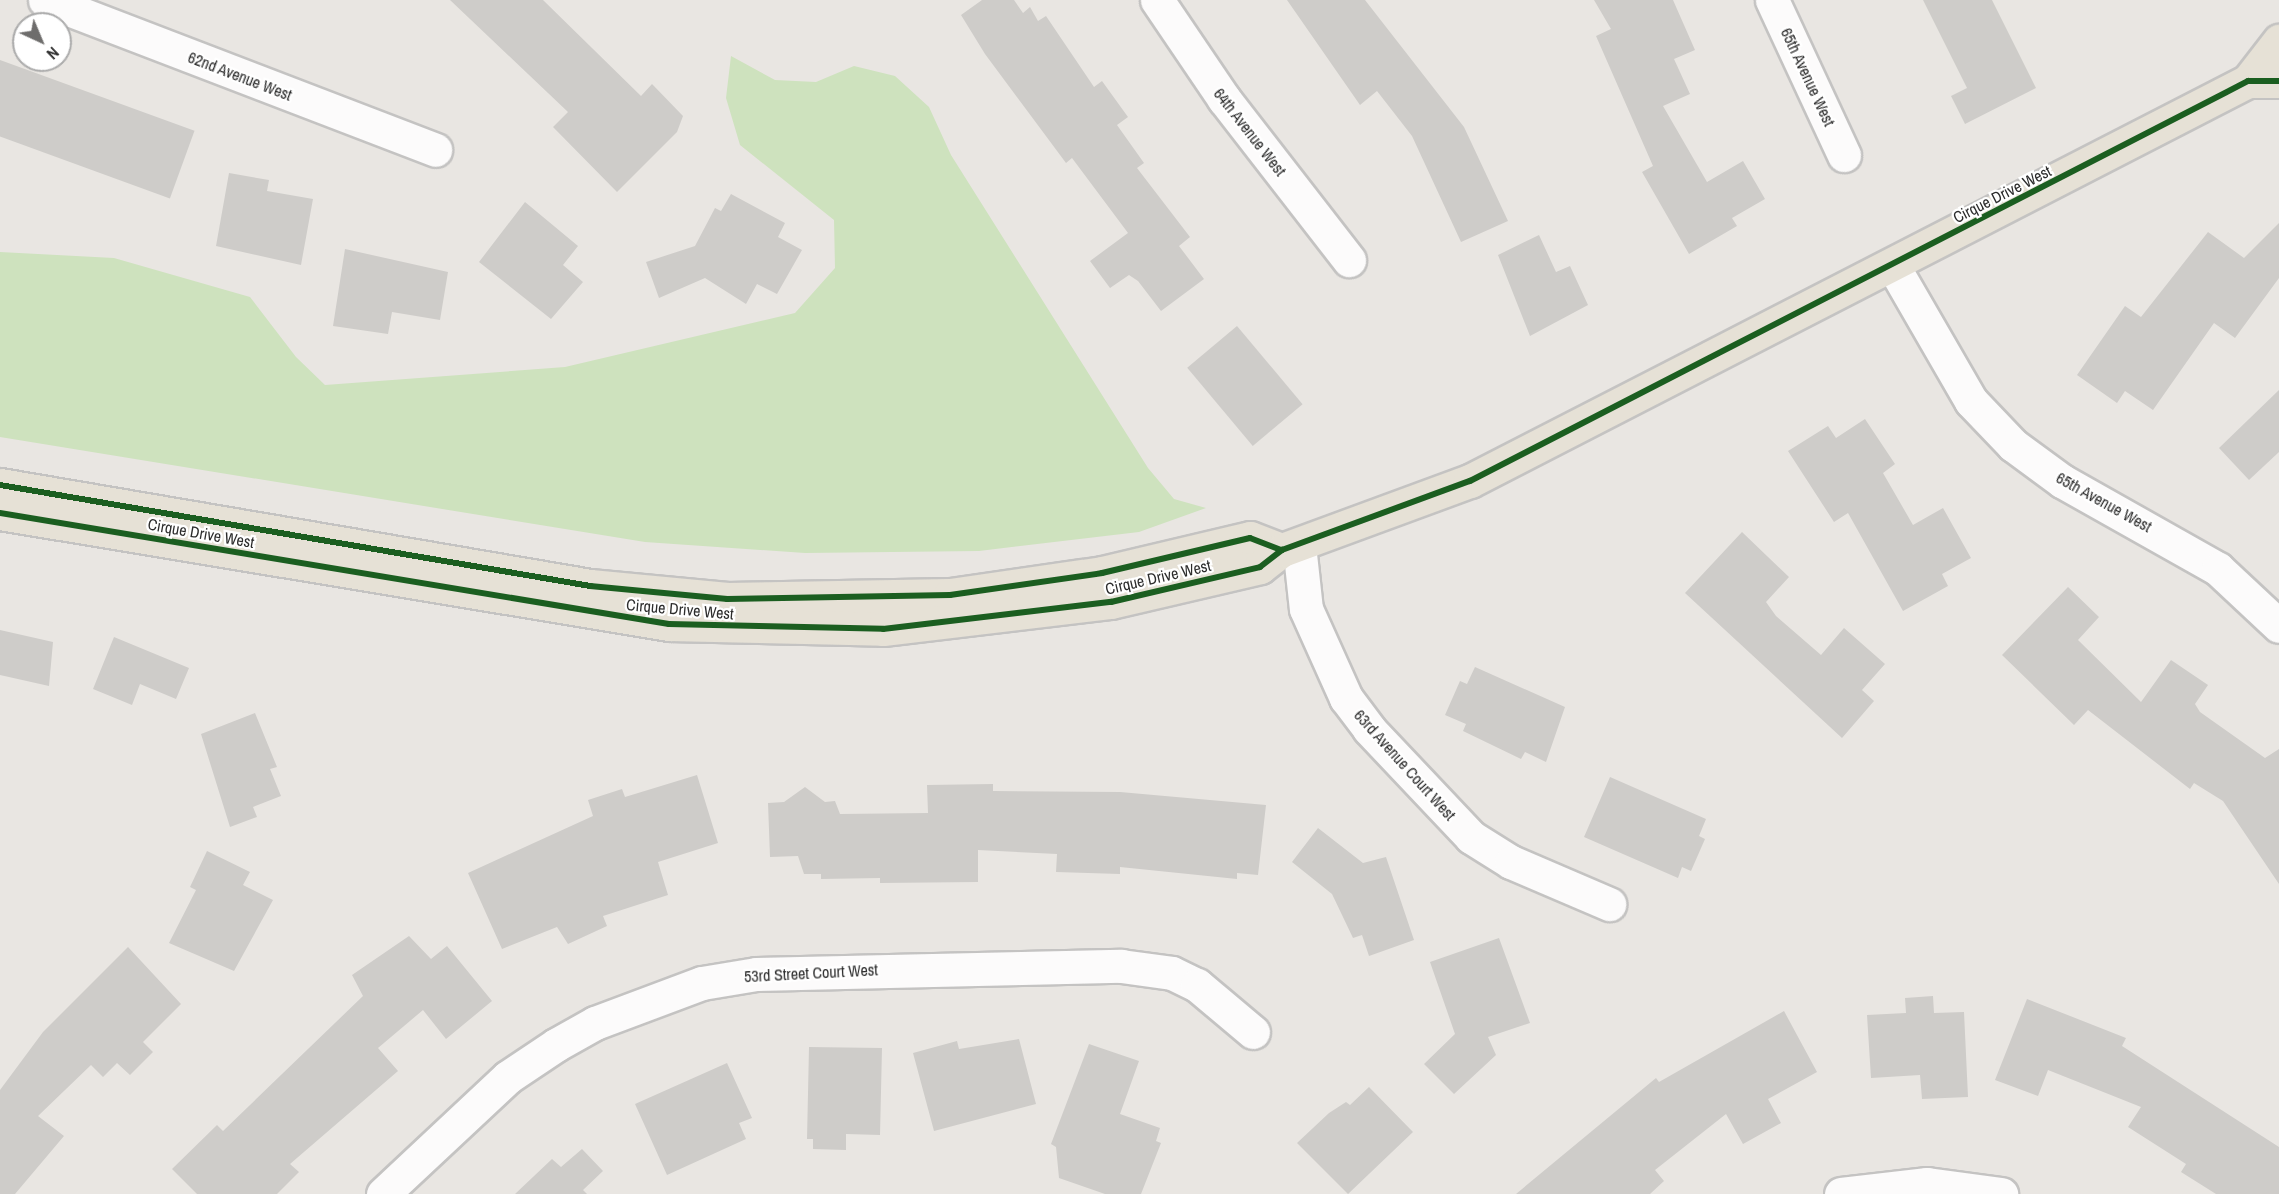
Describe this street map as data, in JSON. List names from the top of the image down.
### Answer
{
  "streets": {
    "main road": ["Cirque Drive West"],
    "street": [
      "62nd Avenue West",
      "65th Avenue West",
      "64th Avenue West",
      "63rd Avenue Court West",
      "53rd Street Court West"
    ]
  },
  "crossings": [
    ["65th Avenue West", "Cirque Drive West"],
    ["Cirque Drive West", "63rd Avenue Court West"]
  ],
  "north": "bottom right"
}
